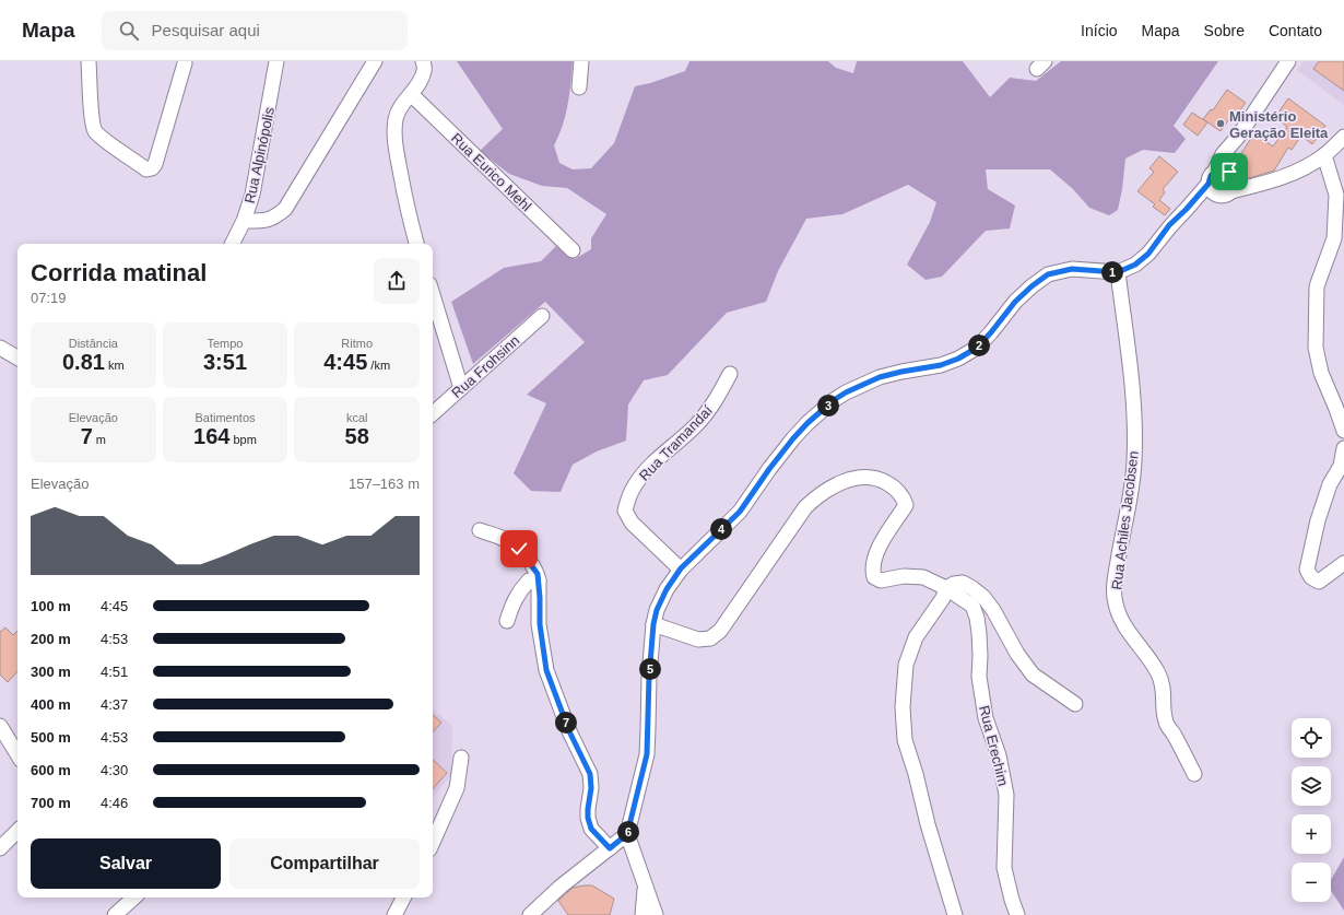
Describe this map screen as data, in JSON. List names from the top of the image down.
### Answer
{
  "streets": {
    "street": [
      "Rua Alpinópolis",
      "Rua Eurico Mehl",
      "Rua Frohsinn",
      "Rua Tramandaí",
      "Rua Achiles Jacobsen",
      "Rua Erechim"
    ]
  },
  "places": ["Ministério Geração Eleita"],
  "page": {
    "header": "Mapa",
    "search": "Pesquisar aqui",
    "nav": [
      "Início",
      "Mapa",
      "Sobre",
      "Contato"
    ],
    "heading": ["Corrida matinal", "07:19"],
    "pins": [
      "1",
      "2",
      "3",
      "4",
      "5",
      "7",
      "6"
    ],
    "stats": [
      ["Distância", "0.81 km"],
      ["Tempo", "3:51"],
      ["Ritmo", "4:45 /km"],
      ["Elevação", "7 m"],
      ["Batimentos", "164 bpm"],
      ["kcal", "58"]
    ],
    "chart": ["Elevação", "157–163 m"],
    "list": [
      {
        "name": "100 m",
        "note": "4:45"
      },
      {
        "name": "200 m",
        "note": "4:53"
      },
      {
        "name": "300 m",
        "note": "4:51"
      },
      {
        "name": "400 m",
        "note": "4:37"
      },
      {
        "name": "500 m",
        "note": "4:53"
      },
      {
        "name": "600 m",
        "note": "4:30"
      },
      {
        "name": "700 m",
        "note": "4:46"
      }
    ],
    "map_buttons": ["+", "−"],
    "buttons": ["Salvar", "Compartilhar"]
  }
}
